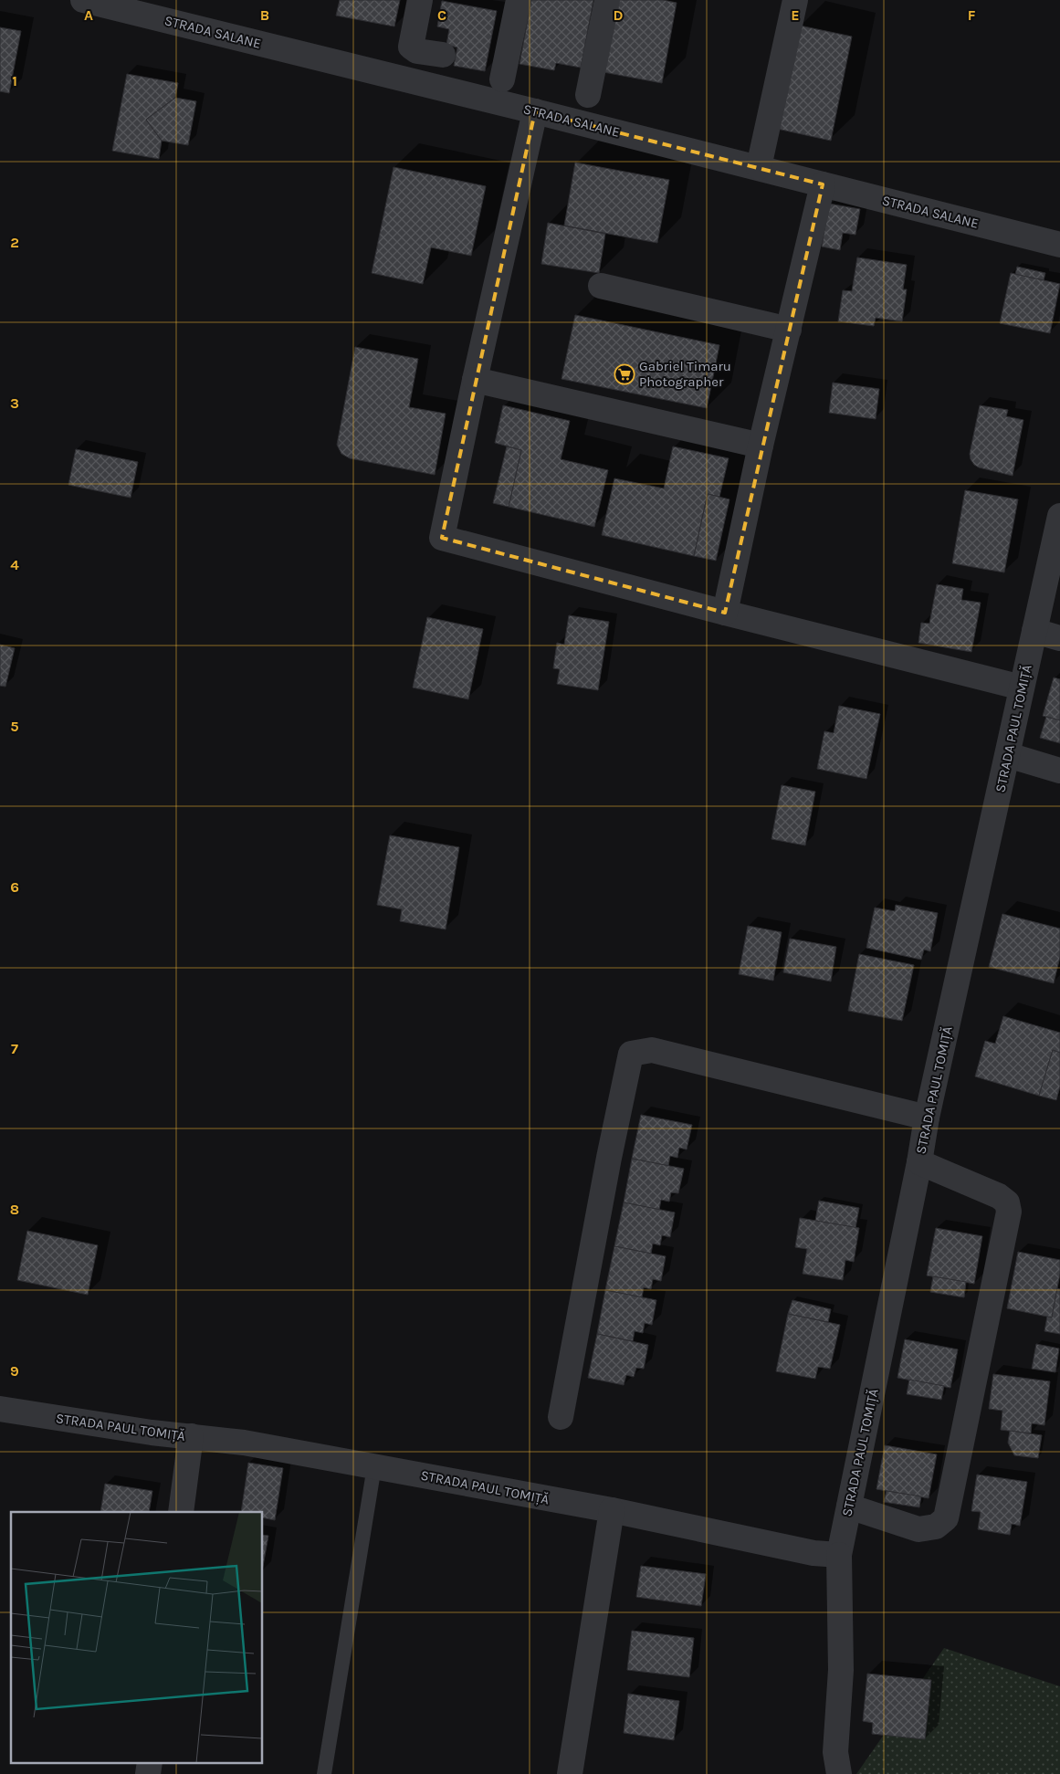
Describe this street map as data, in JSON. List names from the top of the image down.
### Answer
{
  "streets": {
    "street": ["STRADA SALANE", "STRADA PAUL TOMIȚĂ"]
  },
  "places": {
    "supermarket": ["Gabriel Timaru Photographer"]
  },
  "grid": {
    "columns": [
      "A",
      "B",
      "C",
      "D",
      "E",
      "F"
    ],
    "rows": [
      "1",
      "2",
      "3",
      "4",
      "5",
      "6",
      "7",
      "8",
      "9"
    ]
  }
}
